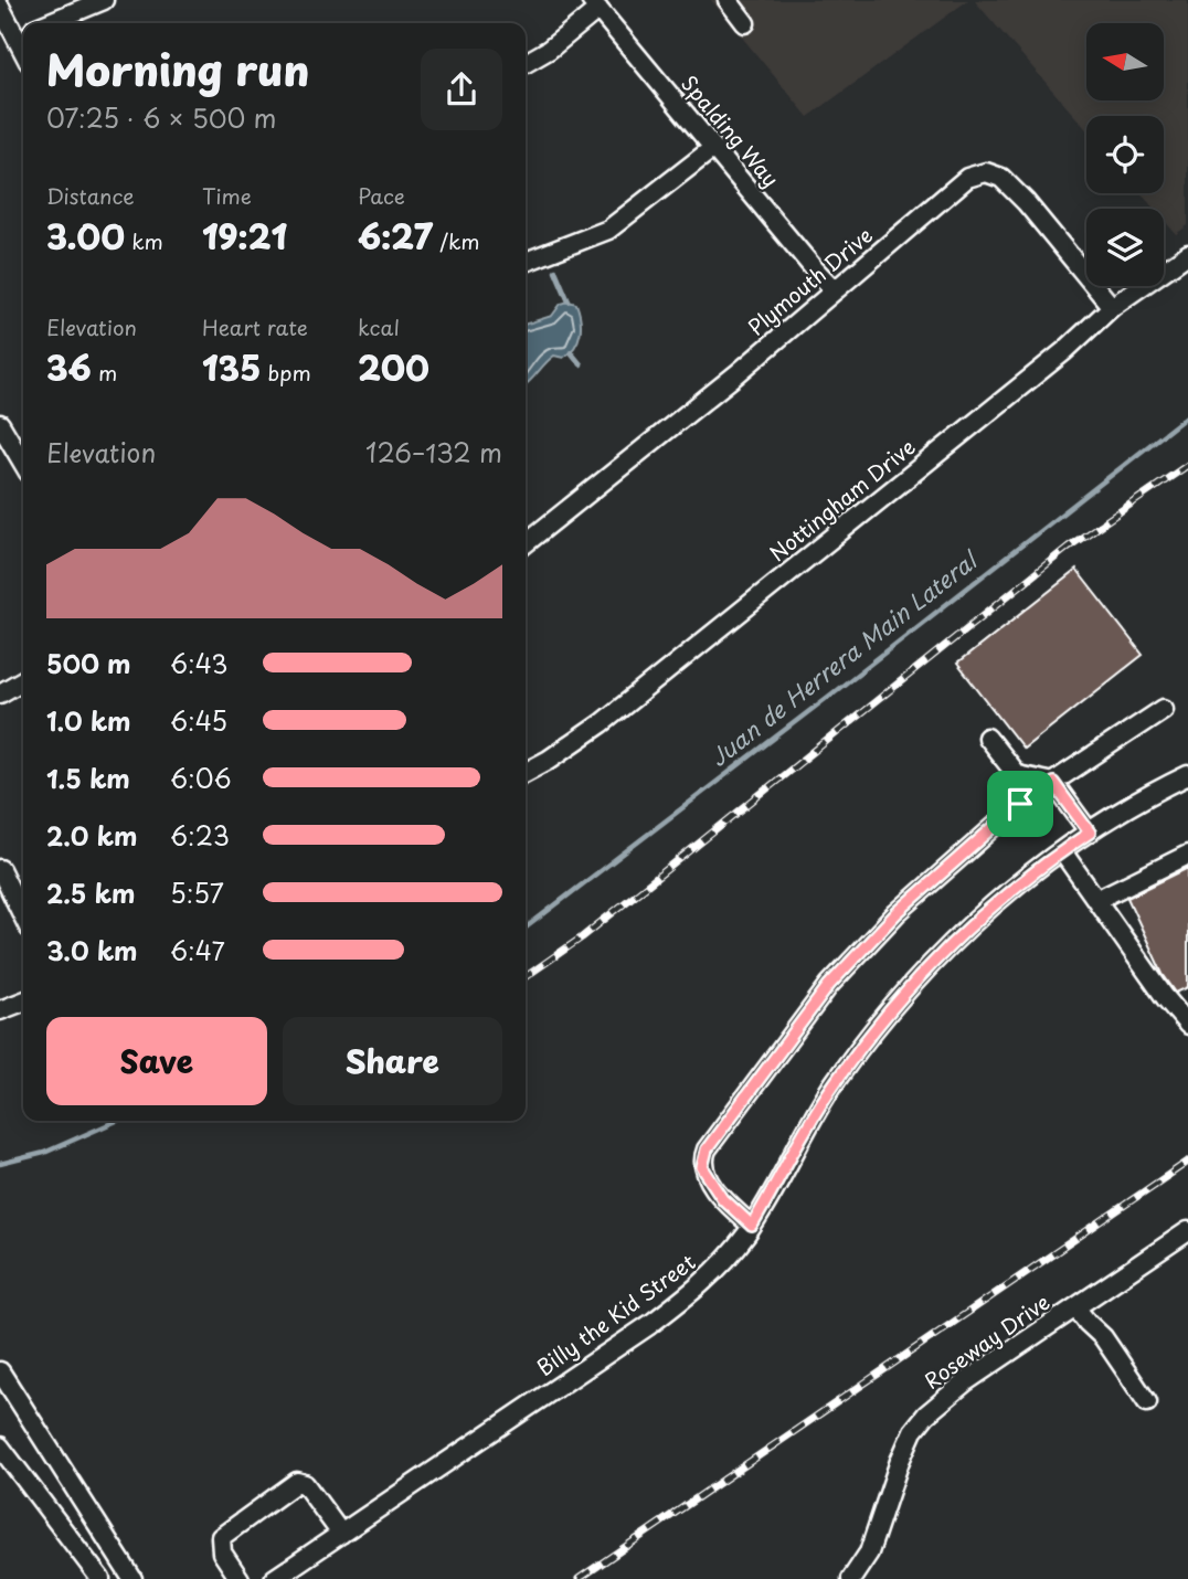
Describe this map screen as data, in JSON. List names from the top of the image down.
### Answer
{
  "streets": {
    "street": [
      "Spalding Way",
      "Plymouth Drive",
      "Nottingham Drive",
      "Billy the Kid Street",
      "Roseway Drive"
    ]
  },
  "crossings": [
    ["Spalding Way", "Plymouth Drive"],
    ["Plymouth Drive", "Nottingham Drive"]
  ],
  "water": ["Juan de Herrera Main Lateral"],
  "north": "left",
  "page": {
    "heading": ["Morning run", "07:25 · 6 × 500 m"],
    "stats": [
      ["Distance", "3.00 km"],
      ["Time", "19:21"],
      ["Pace", "6:27 /km"],
      ["Elevation", "36 m"],
      ["Heart rate", "135 bpm"],
      ["kcal", "200"]
    ],
    "chart": ["Elevation", "126–132 m"],
    "list": [
      {
        "name": "500 m",
        "note": "6:43"
      },
      {
        "name": "1.0 km",
        "note": "6:45"
      },
      {
        "name": "1.5 km",
        "note": "6:06"
      },
      {
        "name": "2.0 km",
        "note": "6:23"
      },
      {
        "name": "2.5 km",
        "note": "5:57"
      },
      {
        "name": "3.0 km",
        "note": "6:47"
      }
    ],
    "buttons": ["Save", "Share"]
  }
}
